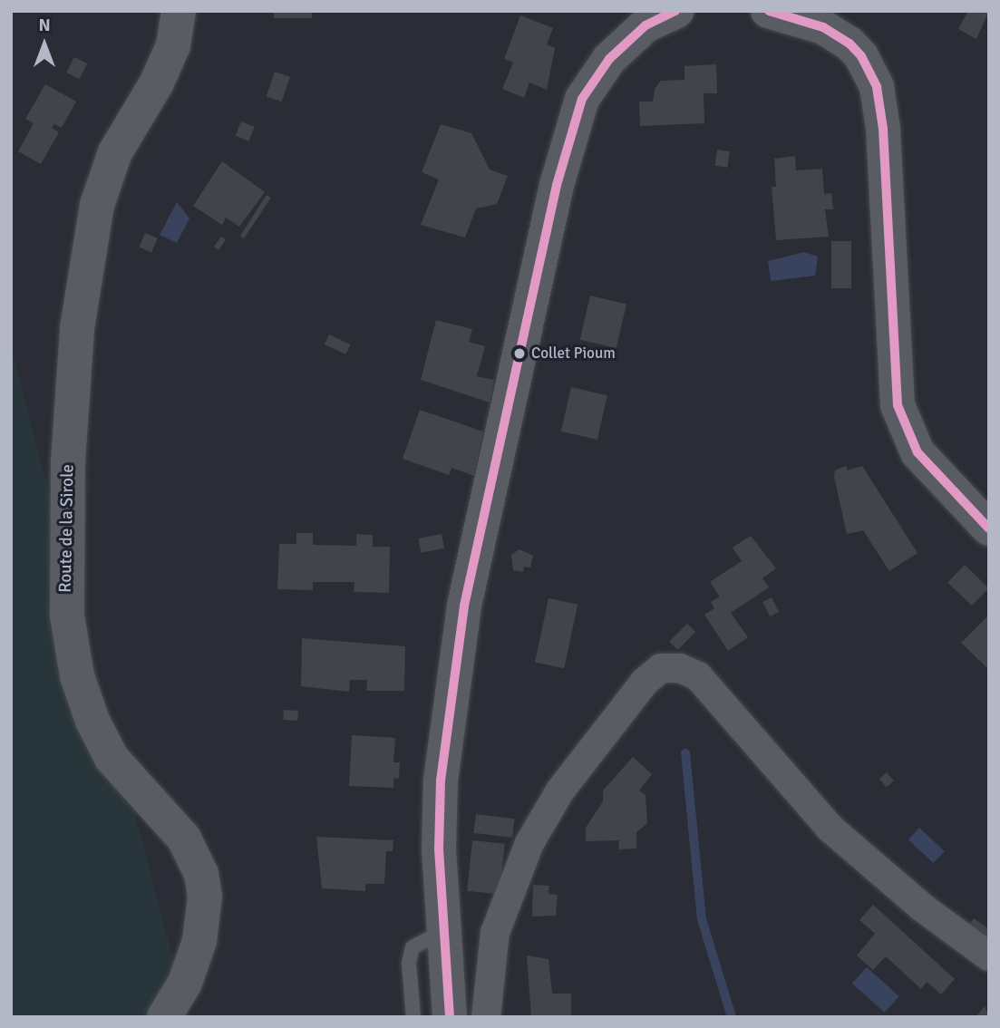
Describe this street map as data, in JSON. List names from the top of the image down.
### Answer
{
  "streets": {
    "street": ["Route de la Sirole"]
  },
  "places": ["Collet Pioum"],
  "north": "top"
}
